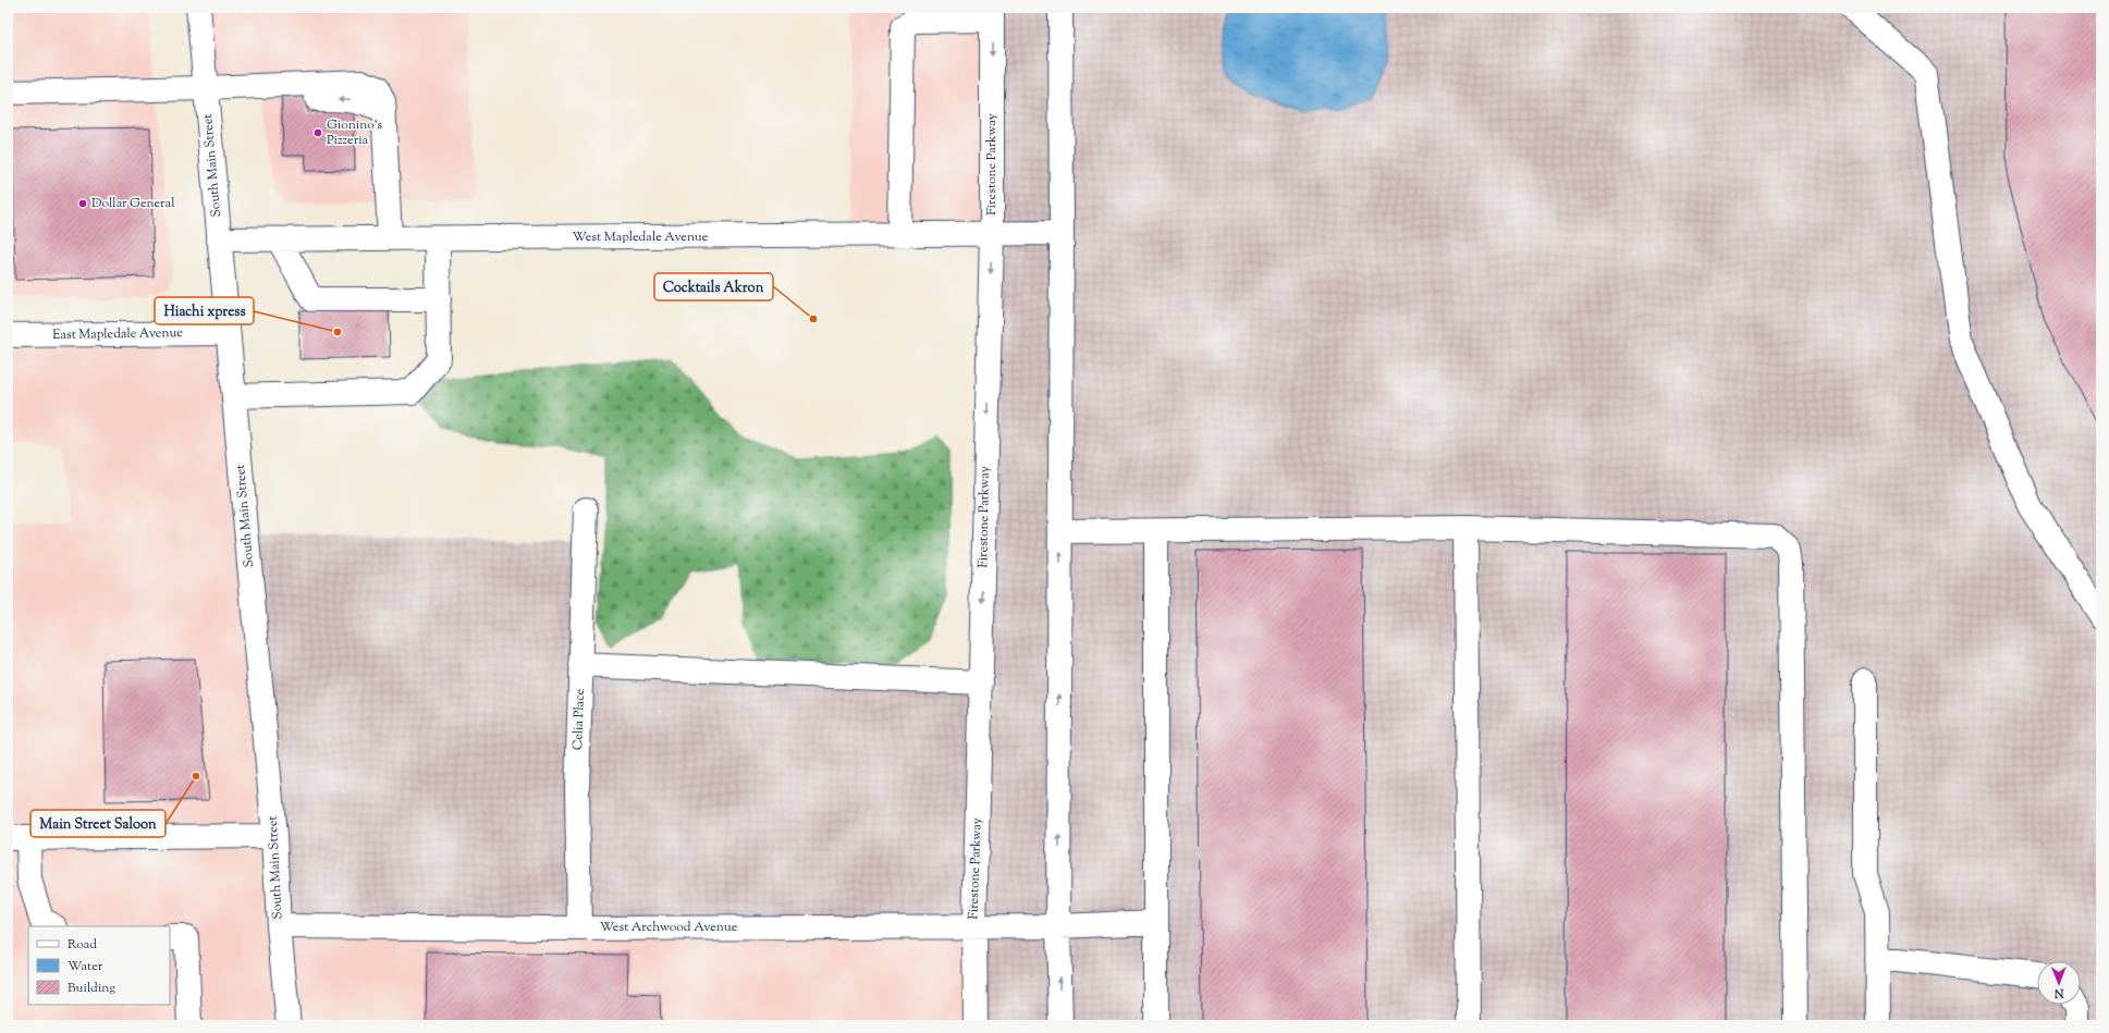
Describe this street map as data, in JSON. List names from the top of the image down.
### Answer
{
  "streets": {
    "street": [
      "Firestone Parkway",
      "South Main Street",
      "West Mapledale Avenue",
      "East Mapledale Avenue",
      "Celia Place",
      "West Archwood Avenue"
    ]
  },
  "crossings": [
    ["Firestone Parkway", "West Mapledale Avenue"],
    ["Firestone Parkway", "West Archwood Avenue"],
    ["South Main Street", "West Mapledale Avenue"],
    ["South Main Street", "East Mapledale Avenue"],
    ["South Main Street", "West Archwood Avenue"],
    ["Celia Place", "West Archwood Avenue"]
  ],
  "places": [
    "Gionino's Pizzeria",
    "Dollar General",
    "Cocktails Akron",
    "Hiachi xpress",
    "Main Street Saloon"
  ],
  "legend": ["Road", "Water", "Building"],
  "north": "bottom"
}
